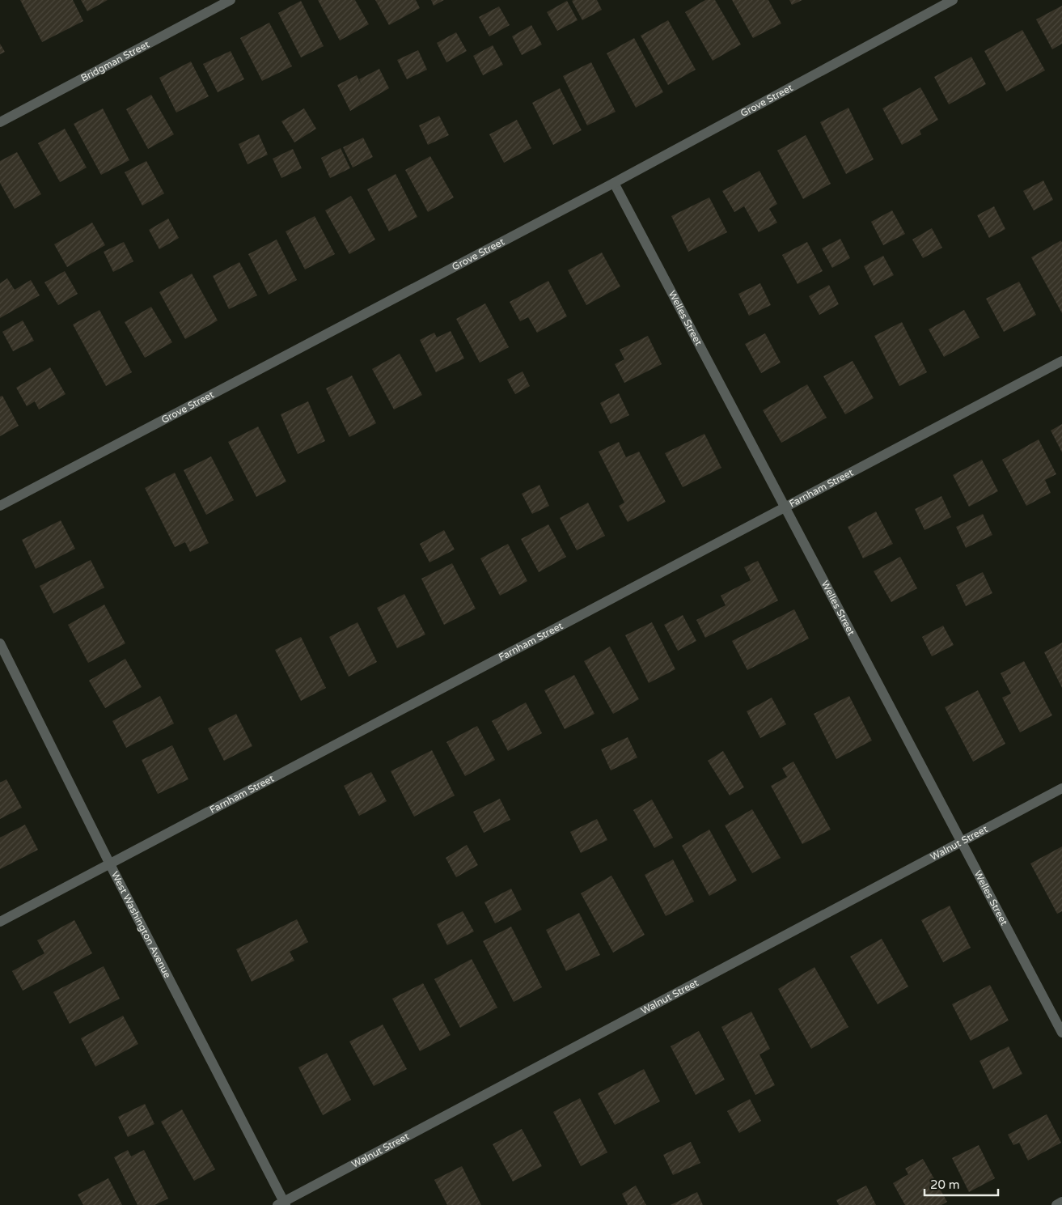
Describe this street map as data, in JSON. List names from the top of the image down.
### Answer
{
  "streets": {
    "street": [
      "Bridgman Street",
      "Grove Street",
      "Welles Street",
      "Farnham Street",
      "Walnut Street",
      "West Washington Avenue"
    ]
  },
  "crossings": [
    ["Grove Street", "Welles Street"],
    ["Welles Street", "Farnham Street"],
    ["Welles Street", "Walnut Street"],
    ["Farnham Street", "West Washington Avenue"],
    ["Walnut Street", "West Washington Avenue"]
  ],
  "scale_bar": "20 m"
}
